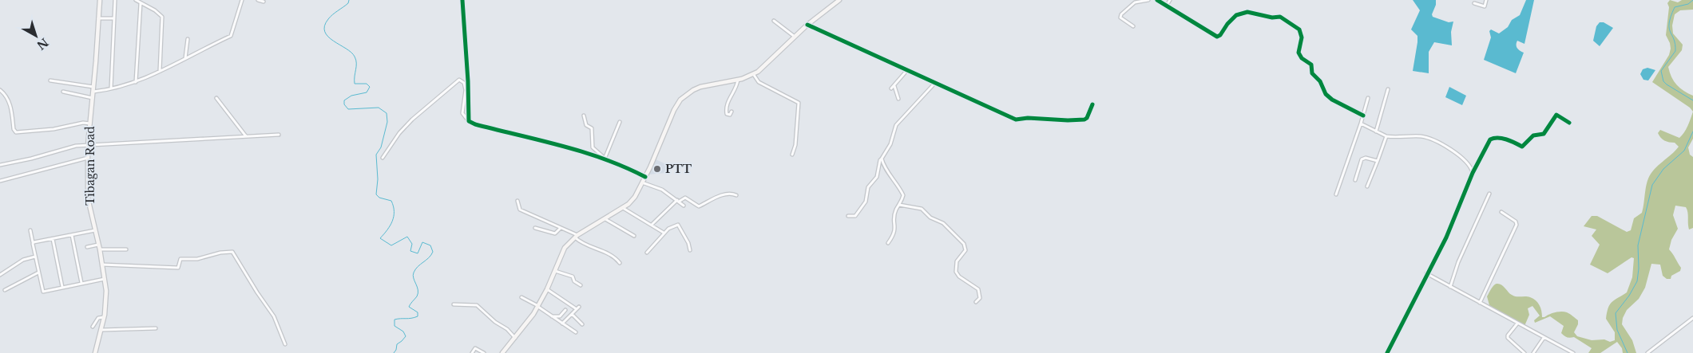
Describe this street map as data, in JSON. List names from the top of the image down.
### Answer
{
  "streets": {
    "main road": ["Tibagan Road"]
  },
  "places": ["PTT"],
  "north": "bottom right"
}
